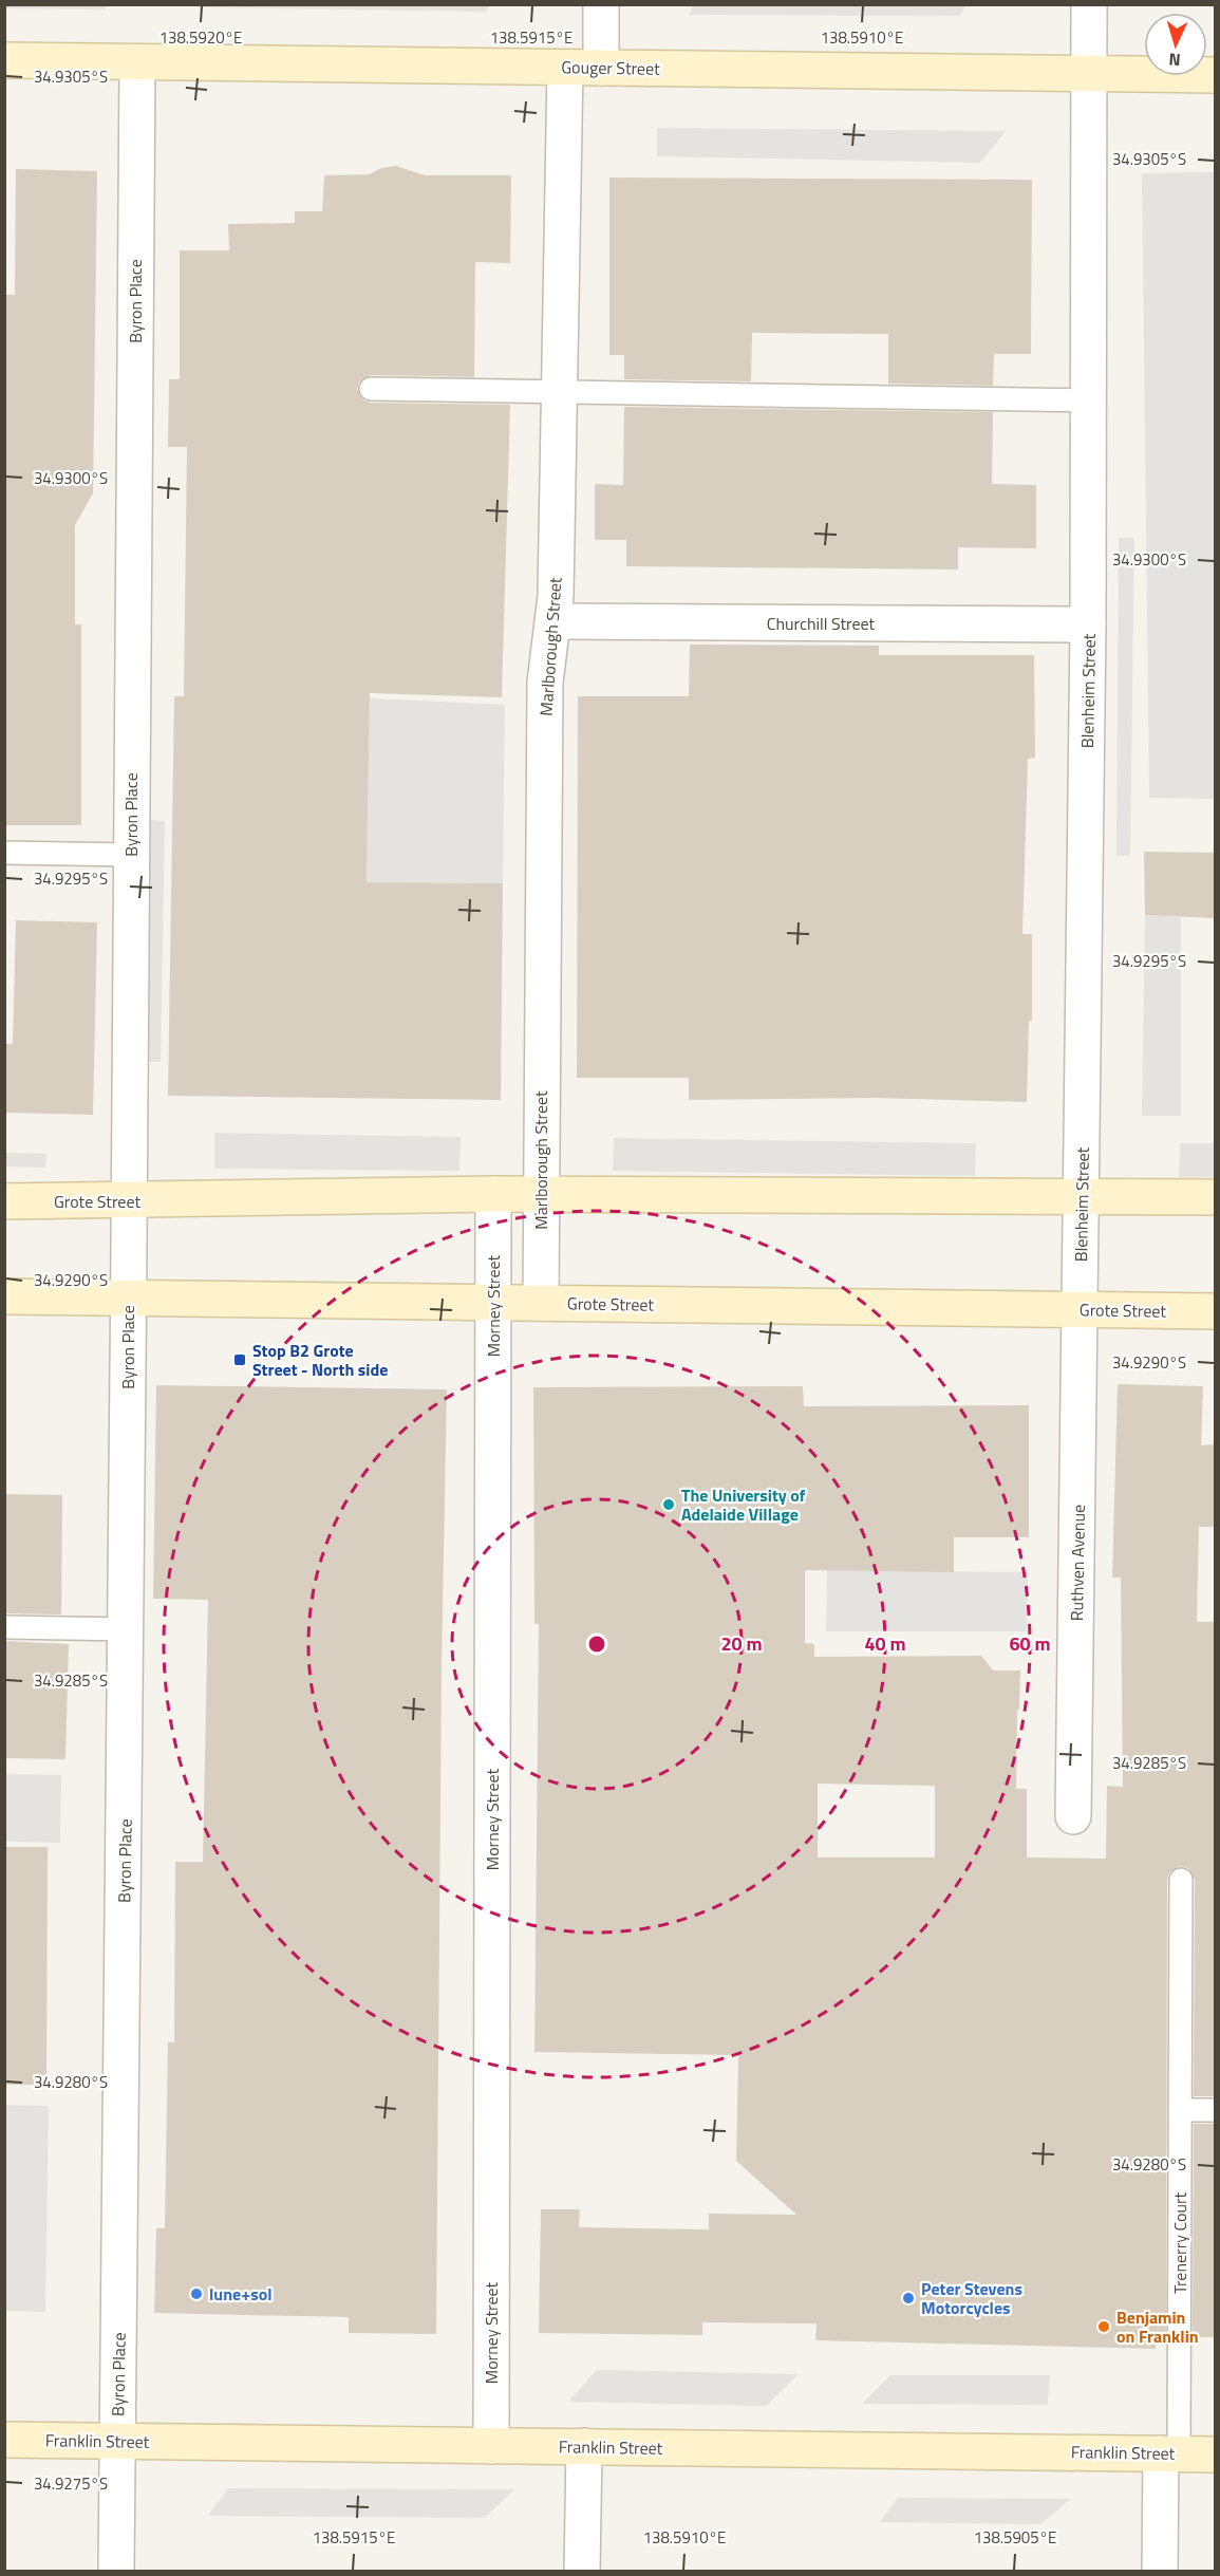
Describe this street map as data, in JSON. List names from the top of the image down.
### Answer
{
  "streets": {
    "main road": ["Gouger Street", "Grote Street", "Franklin Street"],
    "street": [
      "Byron Place",
      "Churchill Street",
      "Marlborough Street",
      "Blenheim Street",
      "Morney Street",
      "Ruthven Avenue"
    ],
    "lane": ["Trenerry Court"]
  },
  "crossings": [
    ["Gouger Street", "Byron Place"],
    ["Gouger Street", "Marlborough Street"],
    ["Gouger Street", "Blenheim Street"],
    ["Byron Place", "Grote Street"],
    ["Byron Place", "Franklin Street"],
    ["Churchill Street", "Marlborough Street"],
    ["Churchill Street", "Blenheim Street"],
    ["Marlborough Street", "Grote Street"],
    ["Blenheim Street", "Grote Street"],
    ["Blenheim Street", "Ruthven Avenue"],
    ["Grote Street", "Morney Street"],
    ["Grote Street", "Ruthven Avenue"],
    ["Morney Street", "Franklin Street"],
    ["Trenerry Court", "Franklin Street"]
  ],
  "places": {
    "transit": ["Stop B2 Grote Street - North side"],
    "other": [
      "The University of Adelaide Village",
      "lune+sol",
      "Peter Stevens Motorcycles",
      "Benjamin on Franklin"
    ]
  },
  "north": "bottom",
  "coordinates": [
    "138.5920°E",
    "138.5915°E",
    "138.5910°E",
    "34.9305°S",
    "34.9300°S",
    "34.9295°S",
    "34.9290°S",
    "34.9285°S",
    "34.9280°S",
    "34.9275°S",
    "138.5905°E"
  ],
  "rings": ["20 m", "40 m", "60 m"]
}
